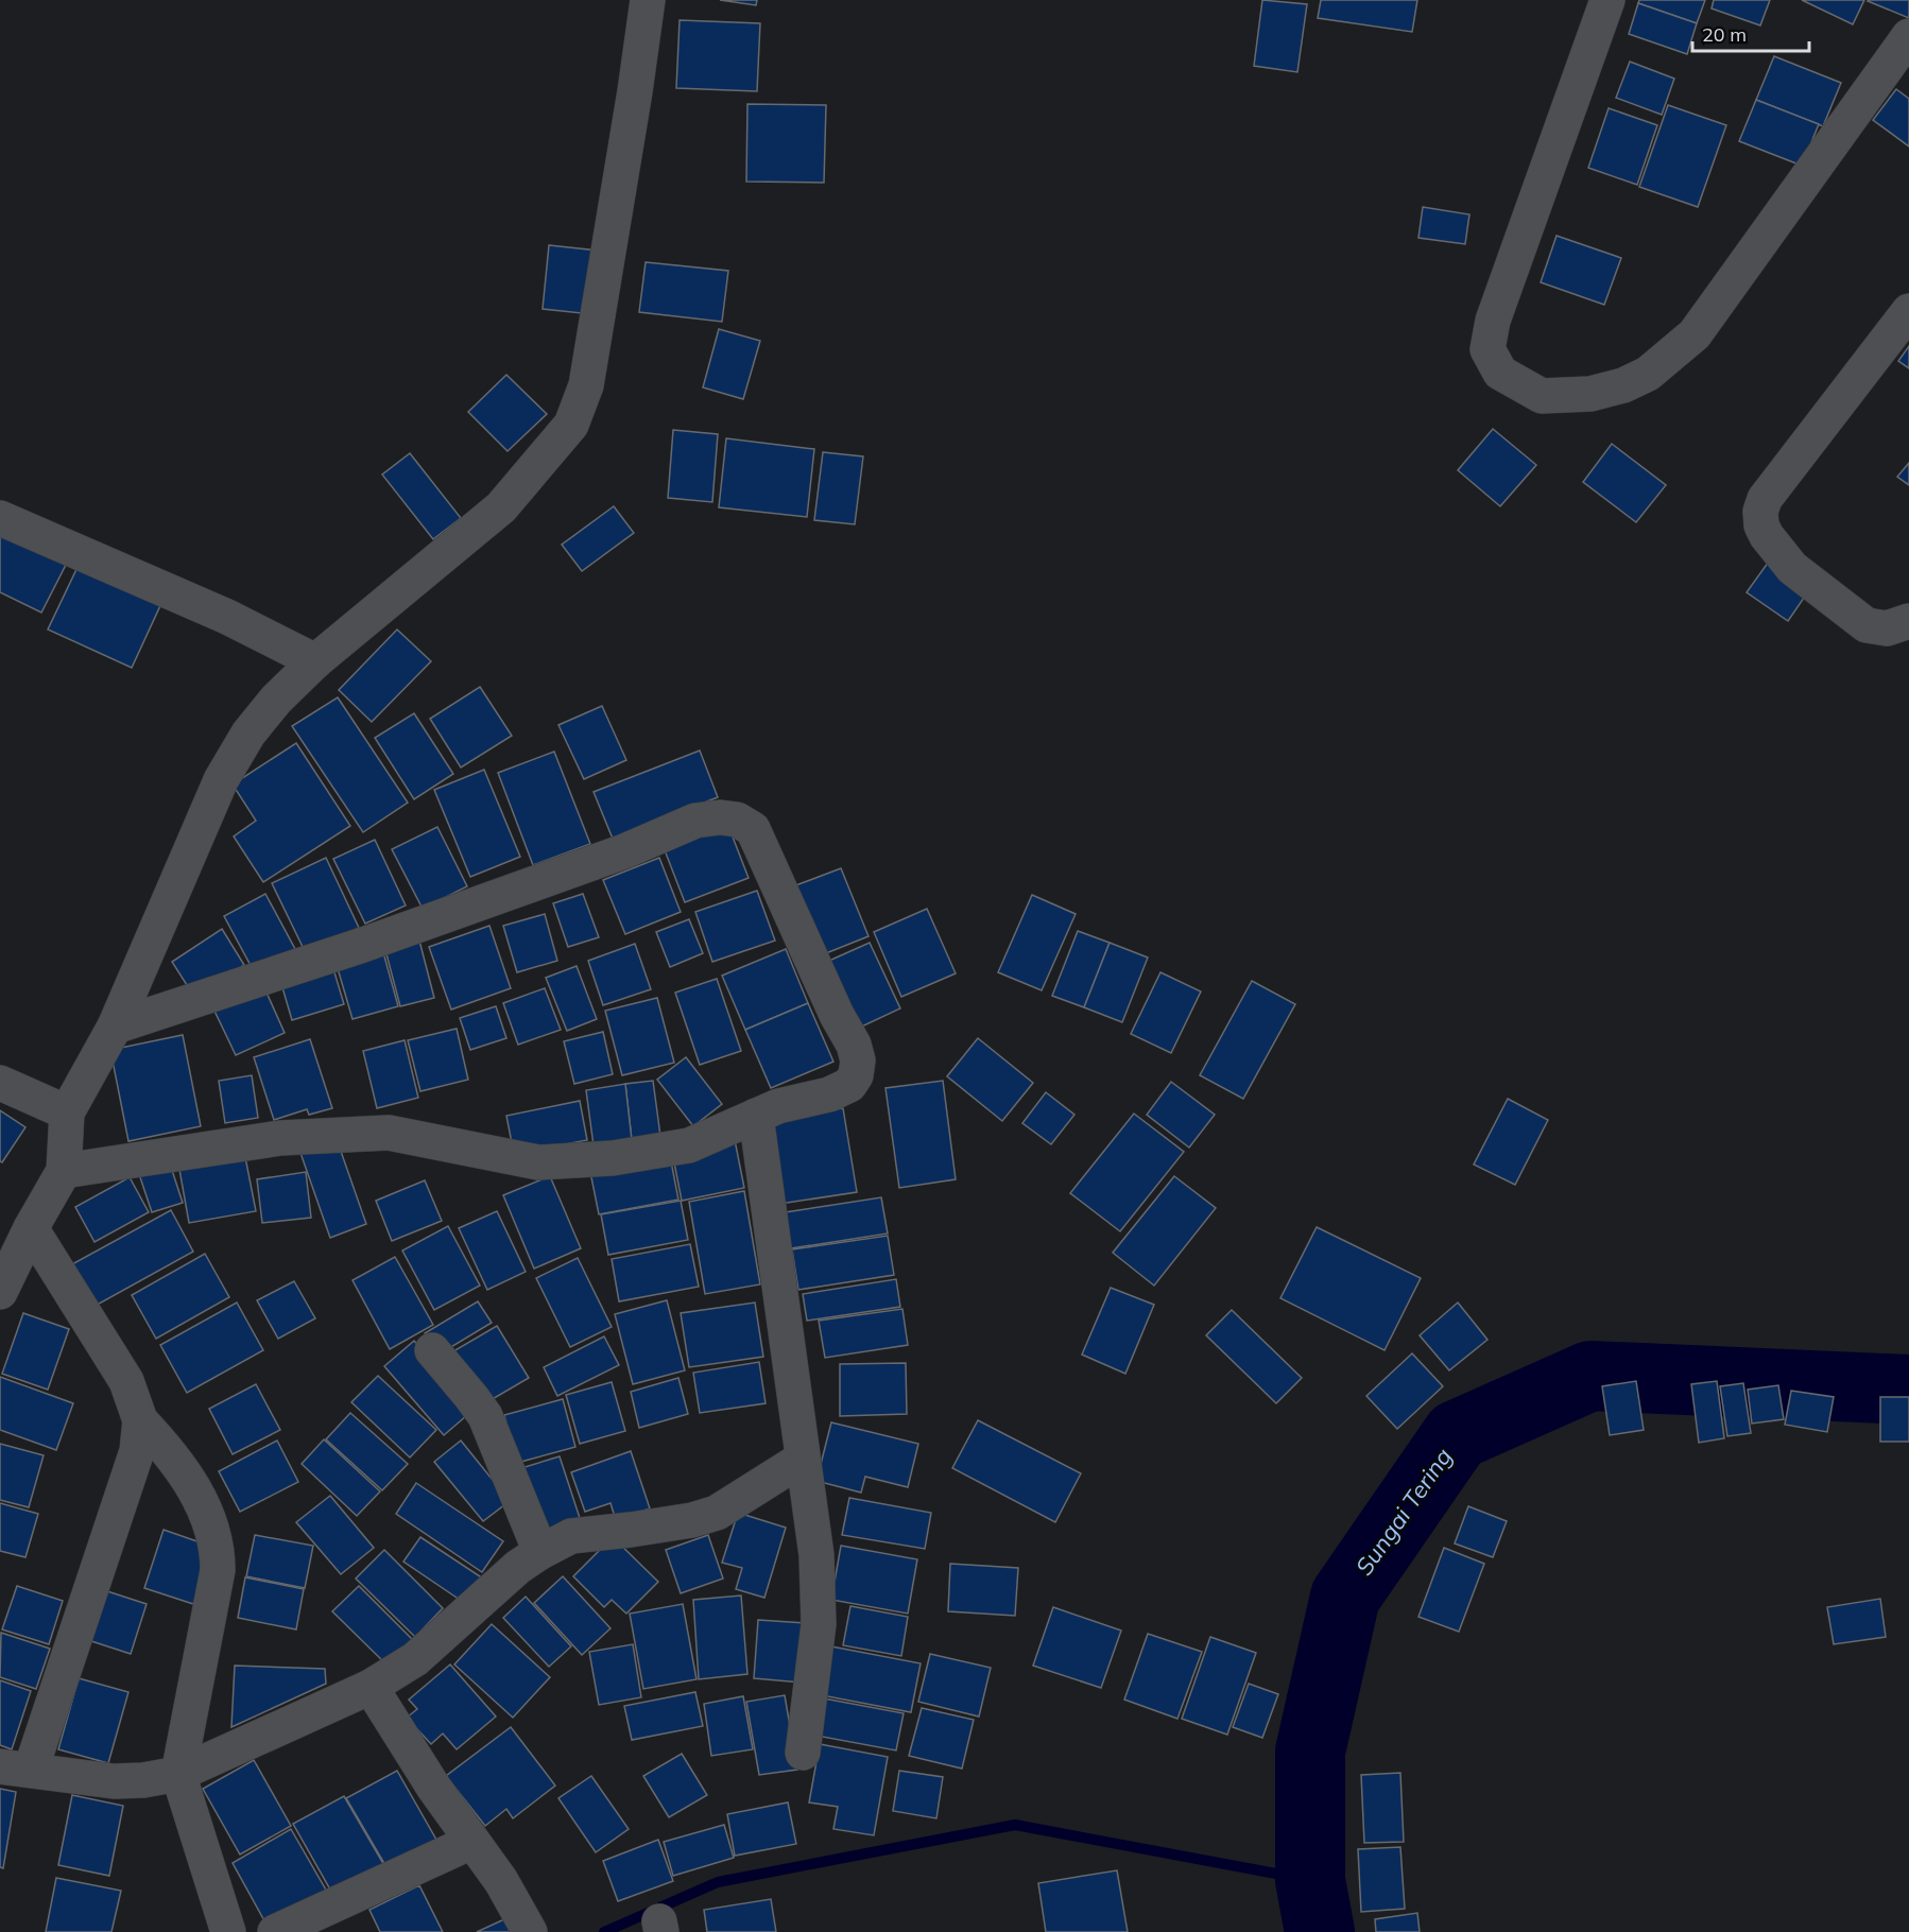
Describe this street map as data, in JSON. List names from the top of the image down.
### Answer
{
  "water": ["Sungai Tering"],
  "scale_bar": "20 m"
}
